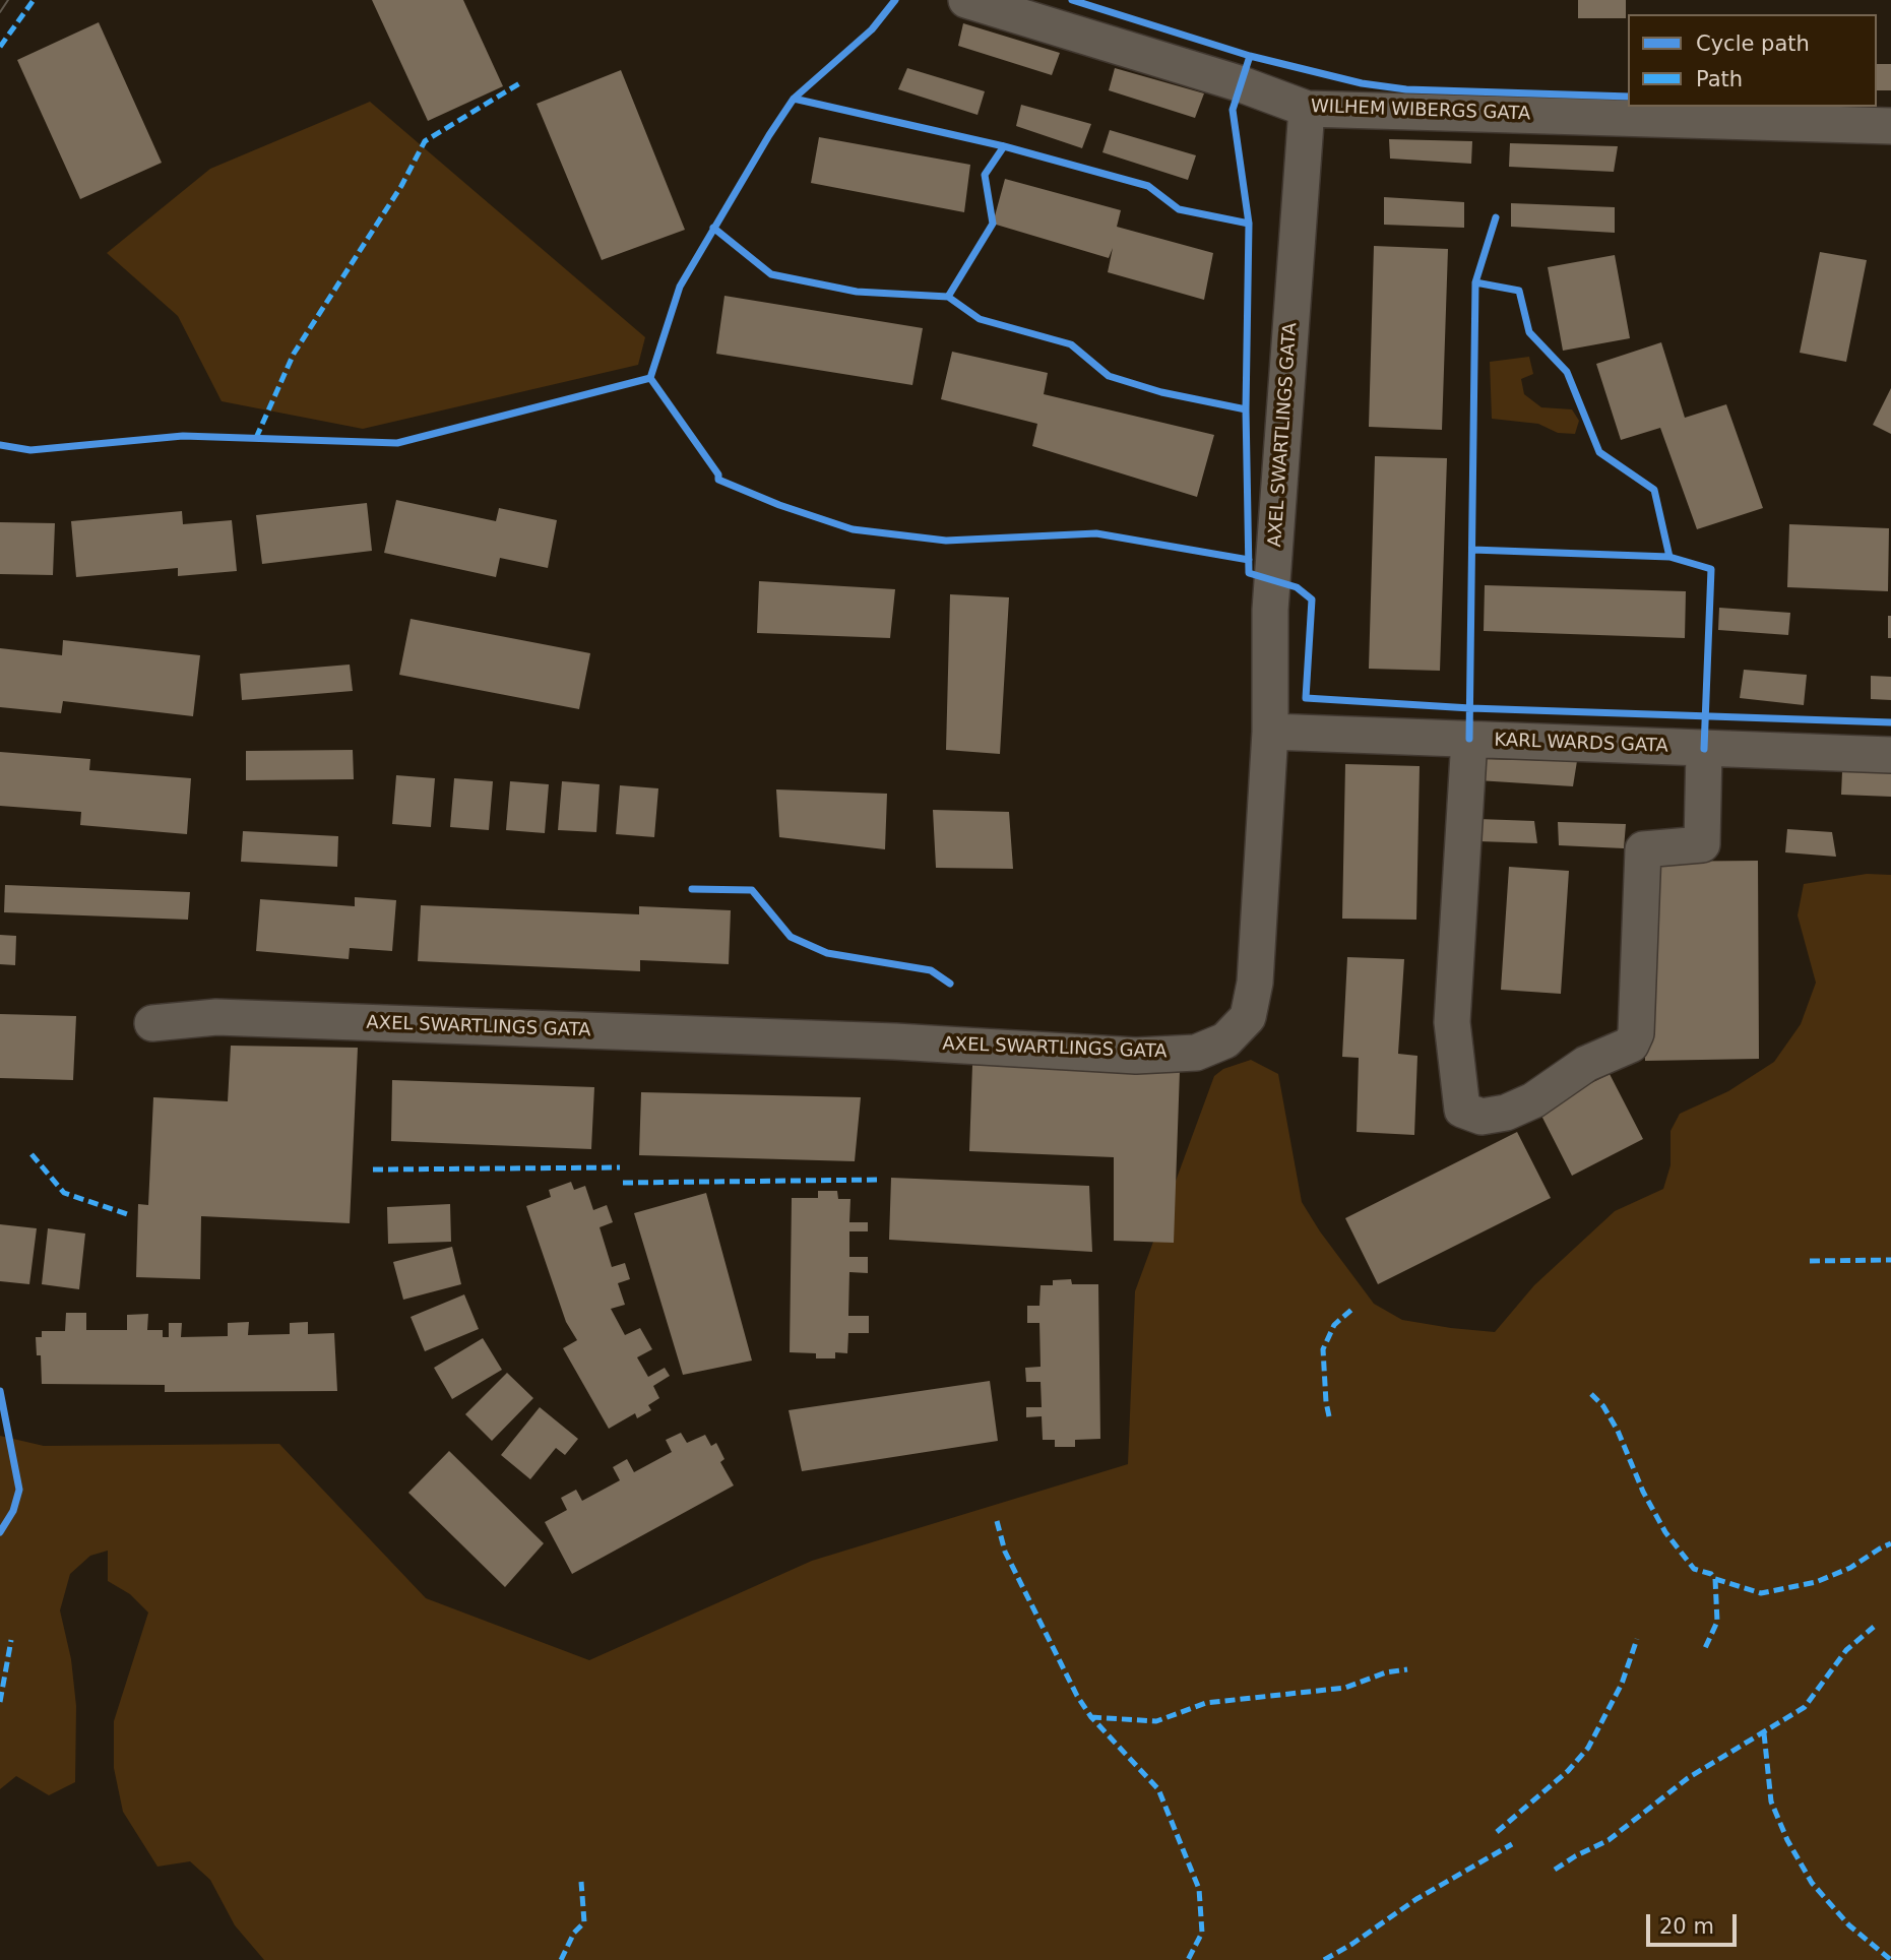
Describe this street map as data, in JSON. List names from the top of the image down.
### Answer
{
  "streets": {
    "street": ["WILHEM WIBERGS GATA", "AXEL SWARTLINGS GATA", "KARL WARDS GATA"]
  },
  "crossings": [
    ["WILHEM WIBERGS GATA", "AXEL SWARTLINGS GATA"],
    ["AXEL SWARTLINGS GATA", "KARL WARDS GATA"]
  ],
  "legend": ["Cycle path", "Path"],
  "scale_bar": "20 m"
}
